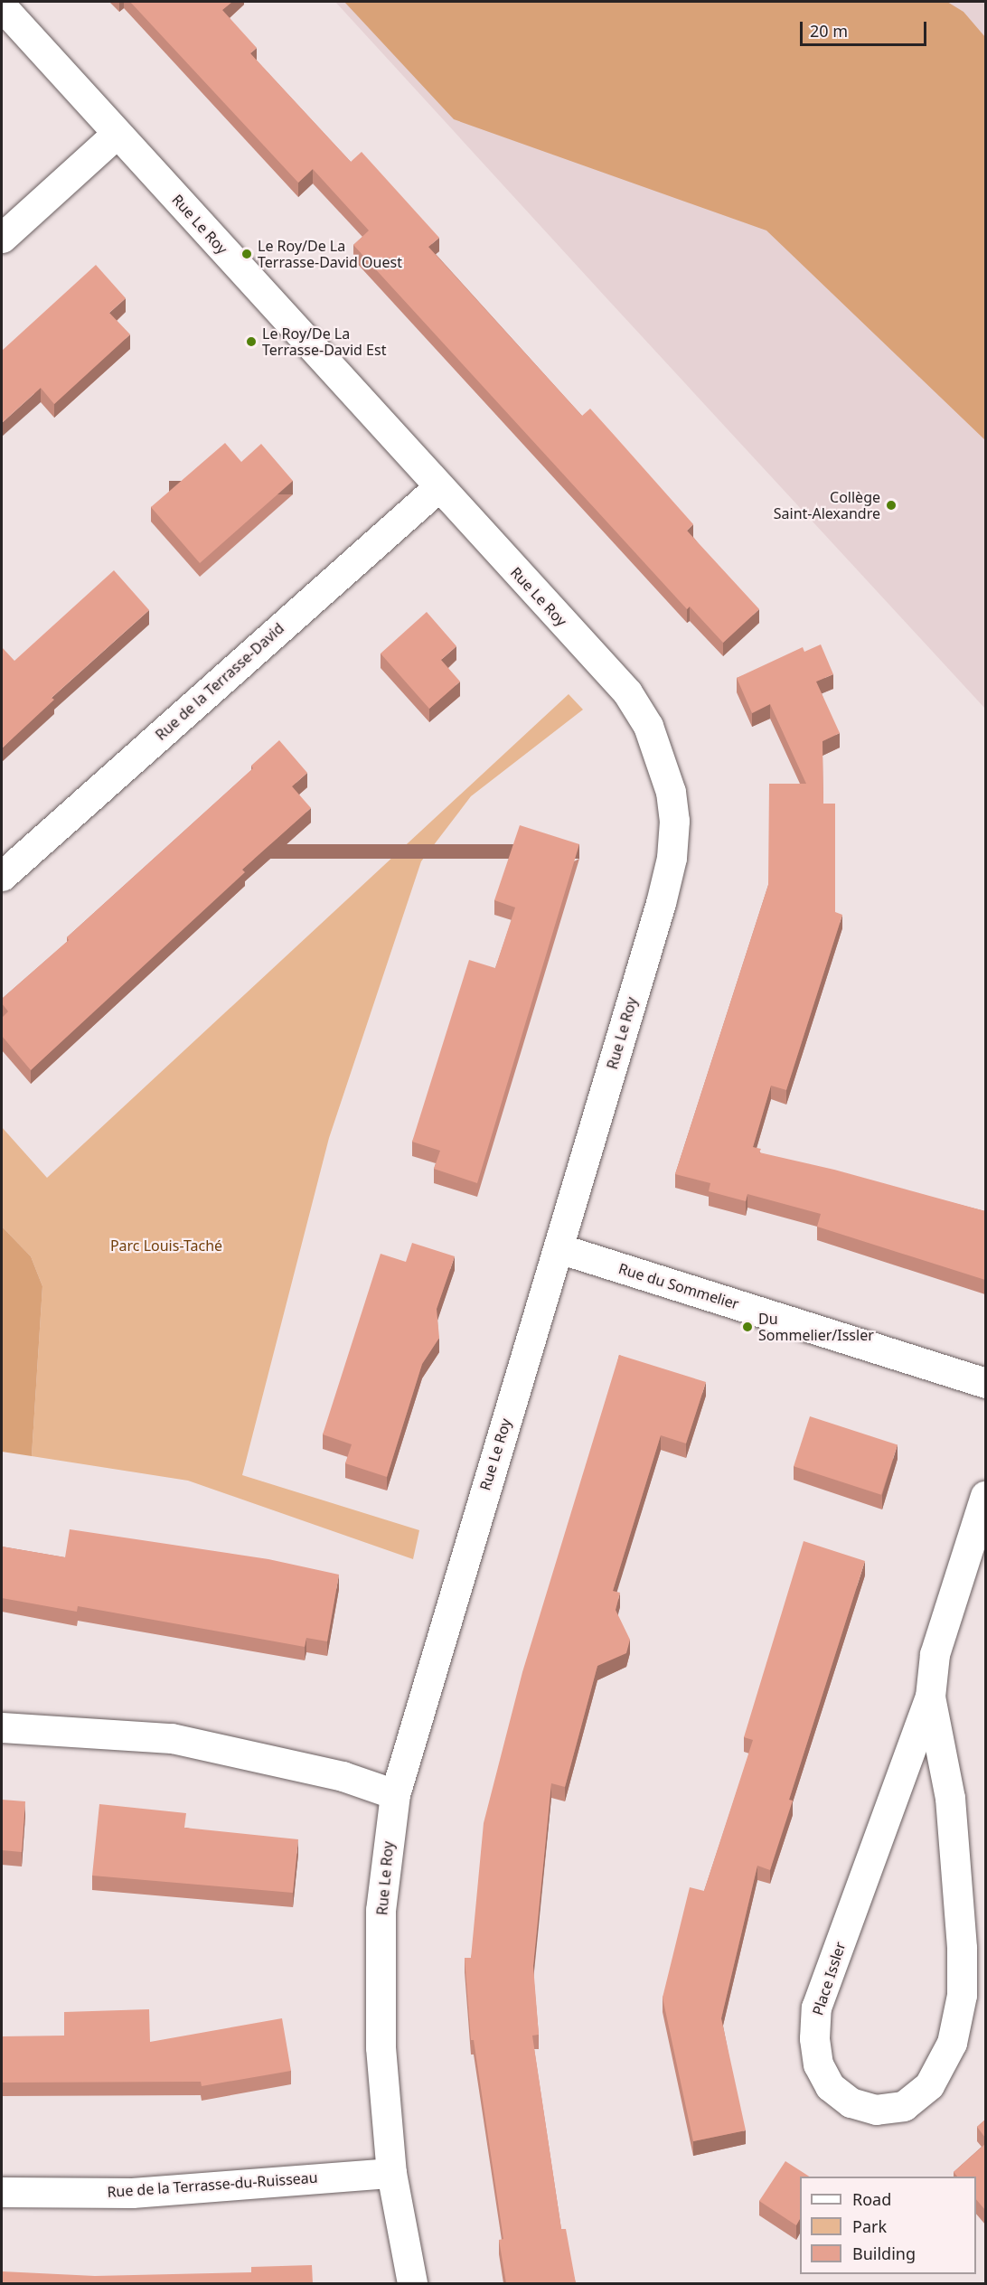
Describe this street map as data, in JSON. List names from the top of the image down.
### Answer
{
  "streets": {
    "street": [
      "Rue Le Roy",
      "Rue de la Terrasse-David",
      "Rue du Sommelier",
      "Place Issler",
      "Rue de la Terrasse-du-Ruisseau"
    ]
  },
  "crossings": [
    ["Rue Le Roy", "Rue de la Terrasse-David"],
    ["Rue Le Roy", "Rue du Sommelier"],
    ["Rue Le Roy", "Rue de la Terrasse-du-Ruisseau"]
  ],
  "parks": ["Parc Louis-Taché"],
  "places": [
    "Le Roy/De La Terrasse-David Ouest",
    "Le Roy/De La Terrasse-David Est",
    "Collège Saint-Alexandre",
    "Du Sommelier/Issler"
  ],
  "legend": ["Road", "Park", "Building"],
  "scale_bar": "20 m"
}
